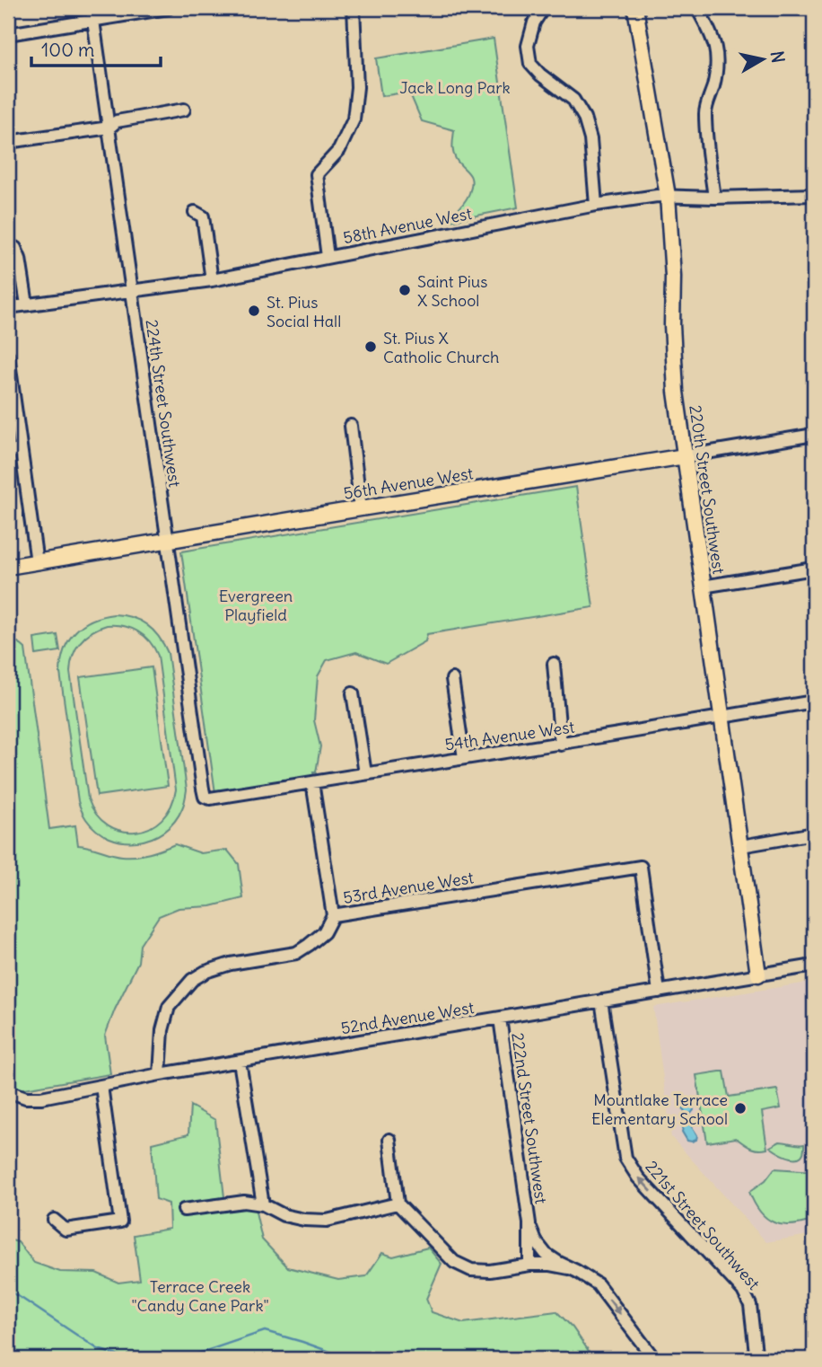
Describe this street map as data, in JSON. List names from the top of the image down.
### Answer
{
  "streets": {
    "main road": ["56th Avenue West", "220th Street Southwest"],
    "street": [
      "58th Avenue West",
      "224th Street Southwest",
      "54th Avenue West",
      "53rd Avenue West",
      "52nd Avenue West",
      "222nd Street Southwest",
      "221st Street Southwest"
    ]
  },
  "crossings": [
    ["58th Avenue West", "224th Street Southwest"],
    ["58th Avenue West", "220th Street Southwest"],
    ["224th Street Southwest", "56th Avenue West"],
    ["224th Street Southwest", "54th Avenue West"],
    ["56th Avenue West", "220th Street Southwest"],
    ["220th Street Southwest", "54th Avenue West"],
    ["220th Street Southwest", "52nd Avenue West"],
    ["53rd Avenue West", "52nd Avenue West"],
    ["52nd Avenue West", "222nd Street Southwest"],
    ["52nd Avenue West", "221st Street Southwest"]
  ],
  "one_way": ["221st Street Southwest"],
  "parks": ["Jack Long Park", "Evergreen Playfield", "Terrace Creek \"Candy Cane Park\""],
  "places": [
    "Saint Pius X School",
    "St. Pius Social Hall",
    "St. Pius X Catholic Church",
    "Mountlake Terrace Elementary School"
  ],
  "scale_bar": "100 m",
  "north": "right"
}
